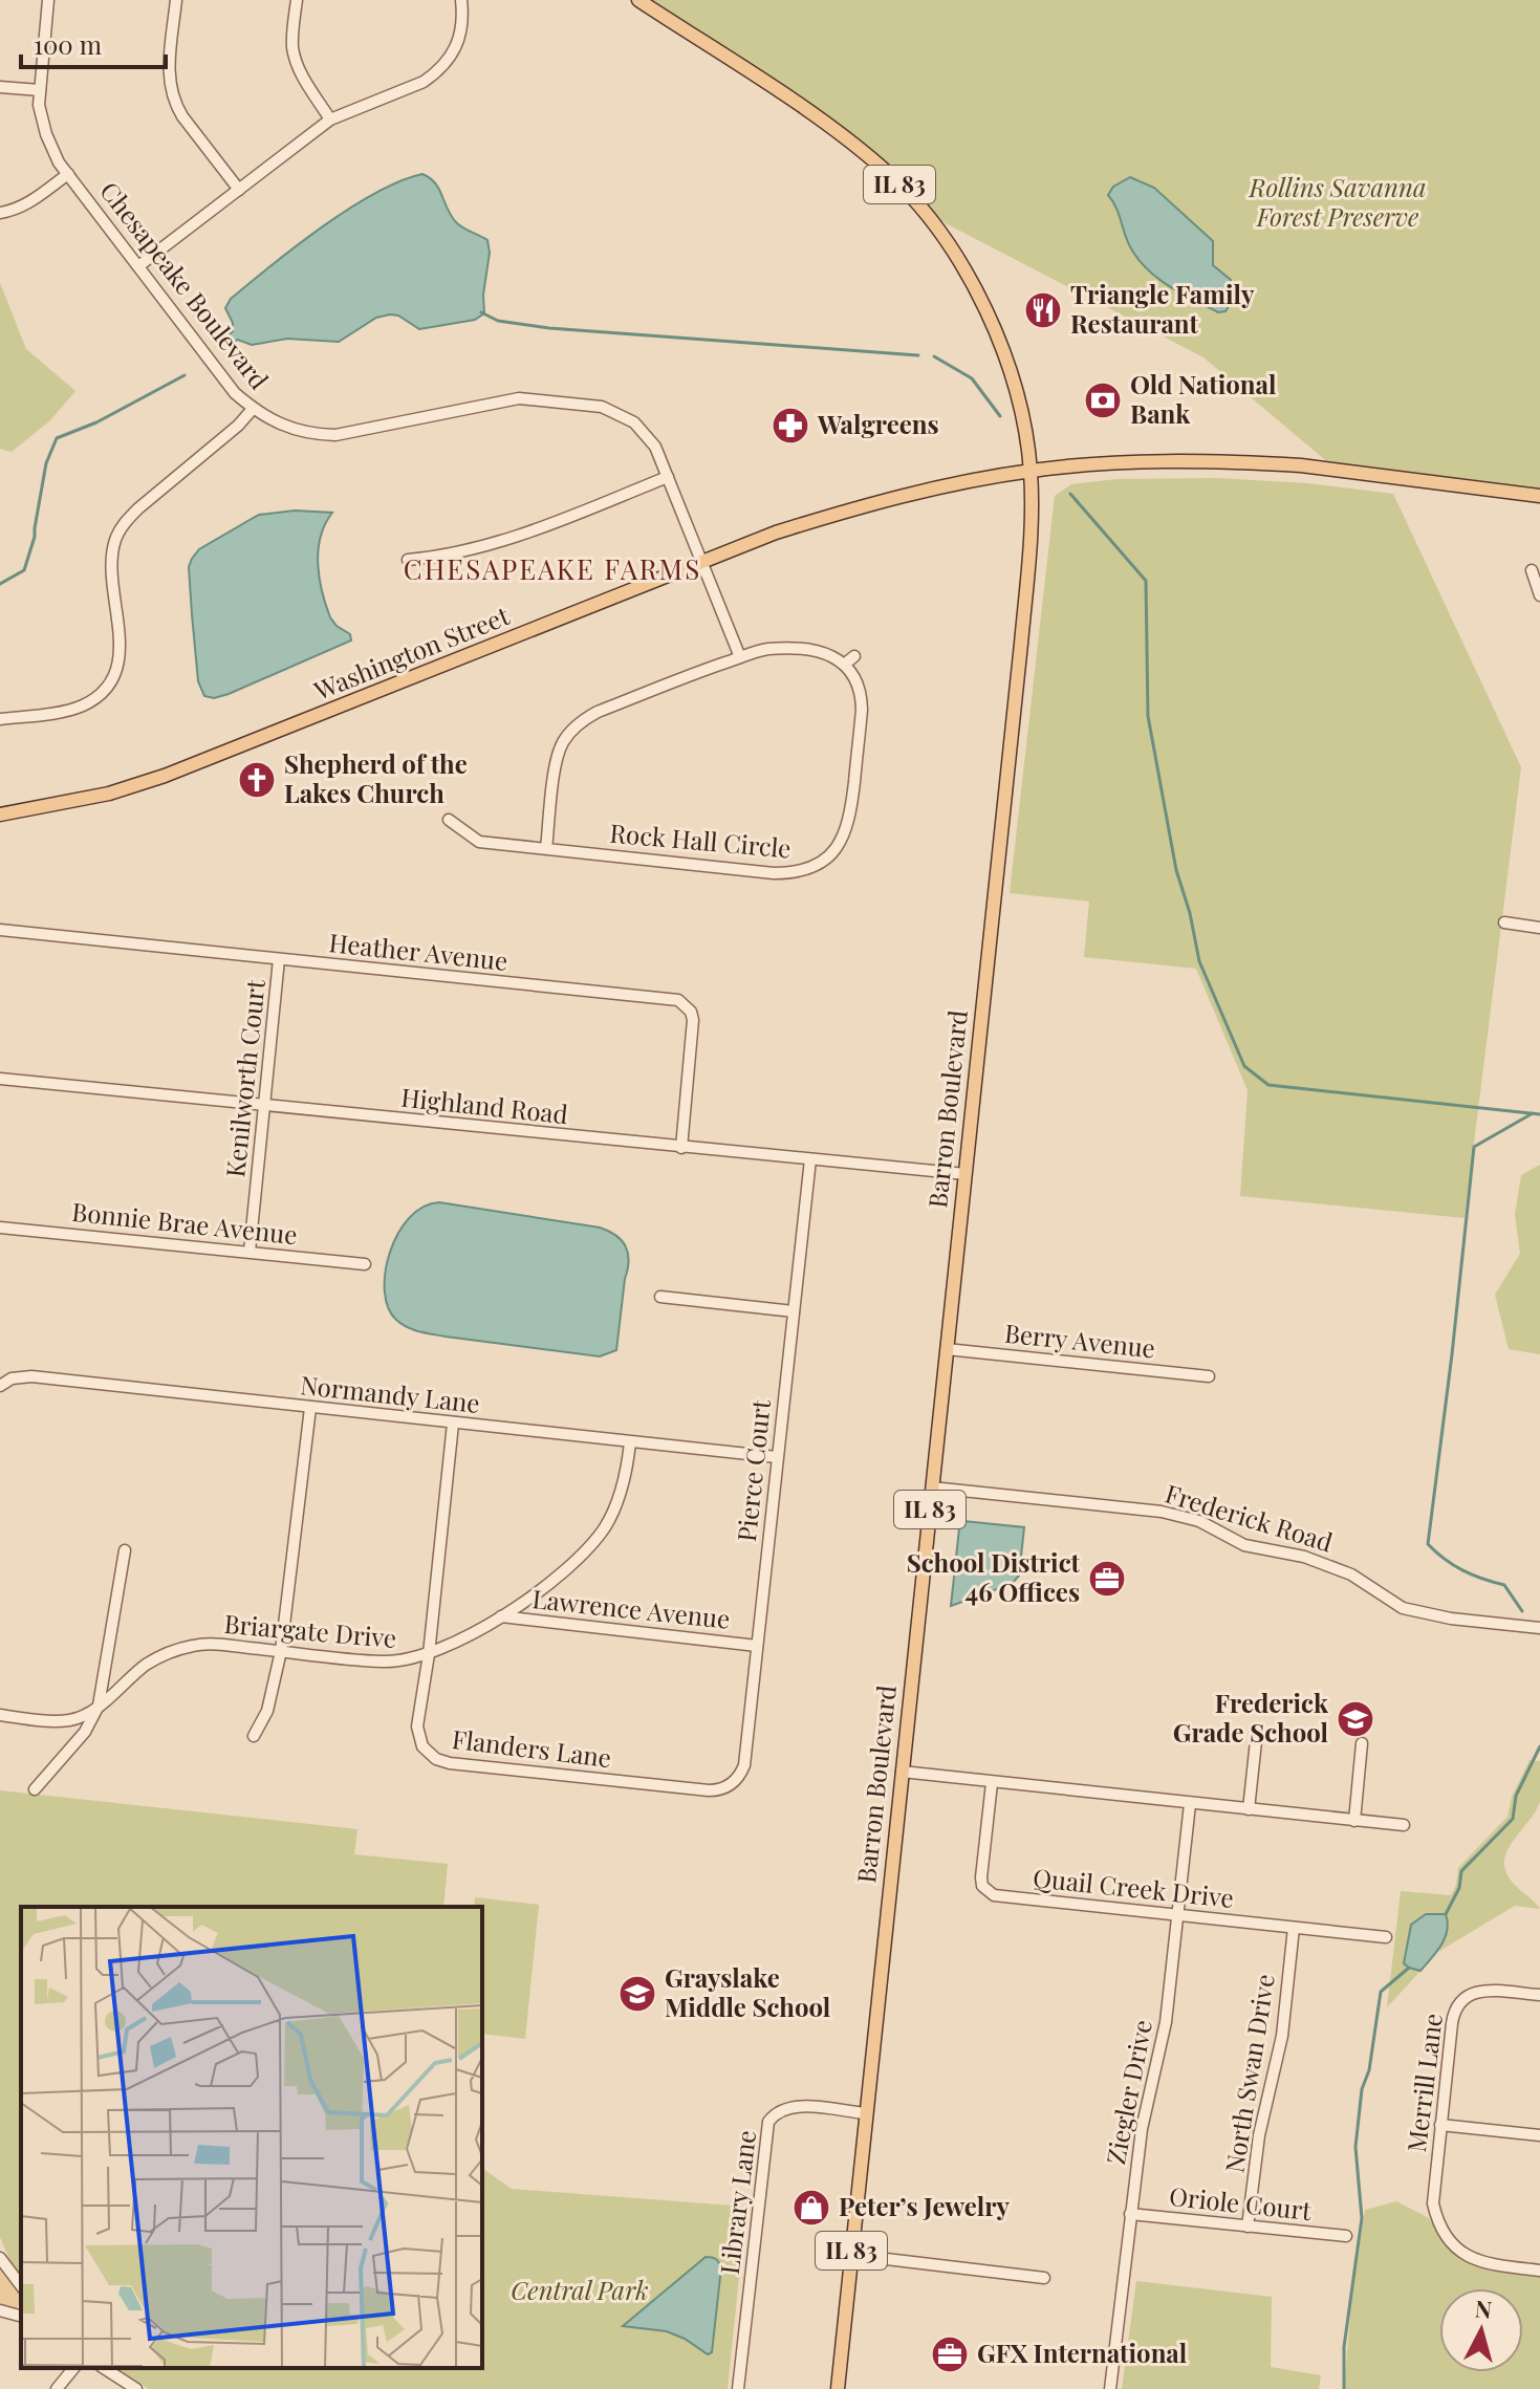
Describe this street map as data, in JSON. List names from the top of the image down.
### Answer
{
  "streets": {
    "main road": ["IL 83", "Washington Street", "Barron Boulevard"],
    "street": [
      "Chesapeake Boulevard",
      "Rock Hall Circle",
      "Heather Avenue",
      "Kenilworth Court",
      "Highland Road",
      "Bonnie Brae Avenue",
      "Berry Avenue",
      "Normandy Lane",
      "Pierce Court",
      "Frederick Road",
      "Lawrence Avenue",
      "Briargate Drive",
      "Flanders Lane",
      "Quail Creek Drive",
      "North Swan Drive",
      "Merrill Lane",
      "Ziegler Drive",
      "Library Lane",
      "Oriole Court"
    ]
  },
  "crossings": [
    ["Chesapeake Boulevard", "Washington Street"],
    ["Washington Street", "Barron Boulevard"],
    ["Heather Avenue", "Kenilworth Court"],
    ["Heather Avenue", "Highland Road"],
    ["Kenilworth Court", "Highland Road"],
    ["Kenilworth Court", "Bonnie Brae Avenue"],
    ["Highland Road", "Barron Boulevard"],
    ["Highland Road", "Pierce Court"],
    ["Barron Boulevard", "Berry Avenue"],
    ["Barron Boulevard", "Frederick Road"],
    ["Barron Boulevard", "Library Lane"],
    ["Normandy Lane", "Pierce Court"],
    ["Normandy Lane", "Briargate Drive"],
    ["Pierce Court", "Lawrence Avenue"],
    ["Pierce Court", "Flanders Lane"],
    ["Lawrence Avenue", "Briargate Drive"],
    ["Briargate Drive", "Flanders Lane"],
    ["Quail Creek Drive", "North Swan Drive"],
    ["Quail Creek Drive", "Ziegler Drive"],
    ["North Swan Drive", "Oriole Court"],
    ["Ziegler Drive", "Oriole Court"]
  ],
  "districts": ["CHESAPEAKE FARMS"],
  "parks": ["Rollins Savanna Forest Preserve", "Central Park"],
  "places": {
    "restaurant": ["Triangle Family Restaurant"],
    "bank": ["Old National Bank"],
    "pharmacy": ["Walgreens"],
    "church": ["Shepherd of the Lakes Church"],
    "office": ["School District 46 Offices", "GFX International"],
    "school or university": ["Frederick Grade School", "Grayslake Middle School"],
    "shop": ["Peter’s Jewelry"]
  },
  "scale_bar": "100 m",
  "north": "top"
}
